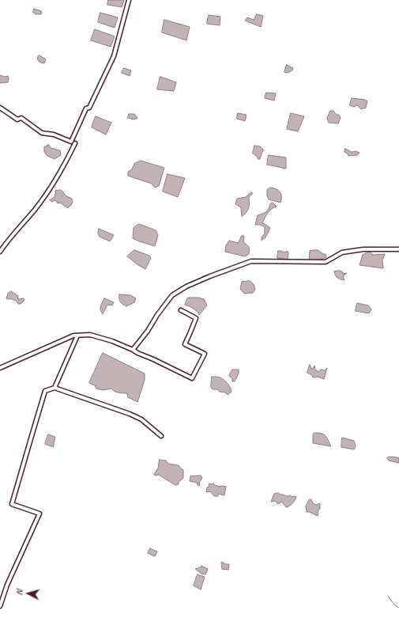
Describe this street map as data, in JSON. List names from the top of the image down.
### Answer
{
  "north": "left"
}
